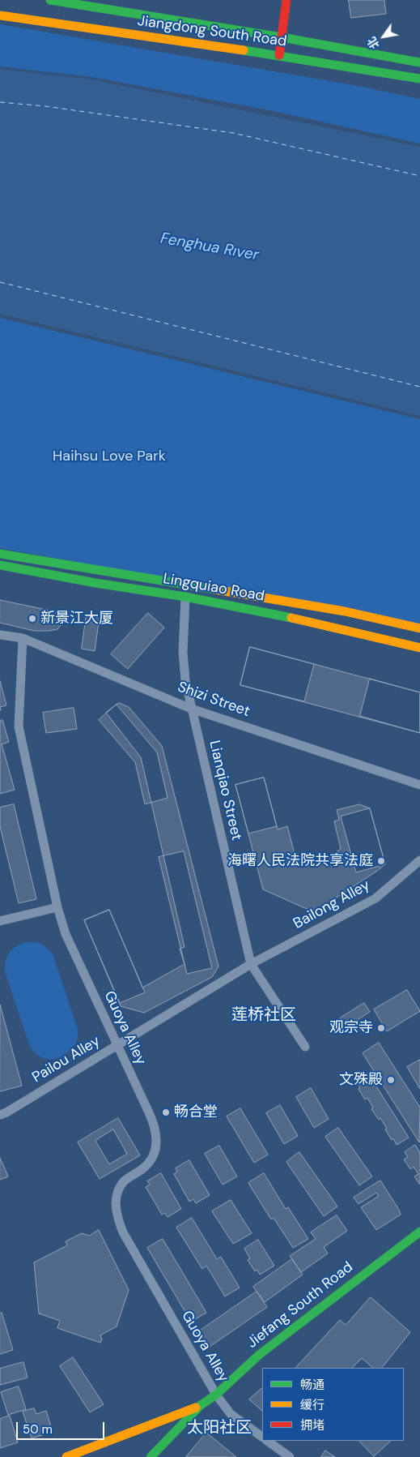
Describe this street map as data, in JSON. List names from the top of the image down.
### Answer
{
  "streets": {
    "main road": ["Jiangdong South Road", "Lingquiao Road", "Jiefang South Road"],
    "street": [
      "Shizi Street",
      "Lianqiao Street",
      "Bailong Alley",
      "Guoya Alley",
      "Pailou Alley"
    ]
  },
  "crossings": [
    ["Lingquiao Road", "Lianqiao Street"],
    ["Shizi Street", "Lianqiao Street"],
    ["Shizi Street", "Guoya Alley"],
    ["Lianqiao Street", "Bailong Alley"],
    ["Lianqiao Street", "Pailou Alley"],
    ["Bailong Alley", "Pailou Alley"],
    ["Guoya Alley", "Pailou Alley"],
    ["Guoya Alley", "Jiefang South Road"]
  ],
  "districts": ["莲桥社区", "太阳社区"],
  "water": ["Fenghua Rıver"],
  "parks": ["Haihsu Love Park"],
  "places": [
    "新景江大厦",
    "海曙人民法院共享法庭",
    "观宗寺",
    "文殊殿",
    "畅合堂"
  ],
  "legend": ["畅通", "缓行", "拥堵"],
  "scale_bar": "50 m",
  "north": "bottom left"
}
